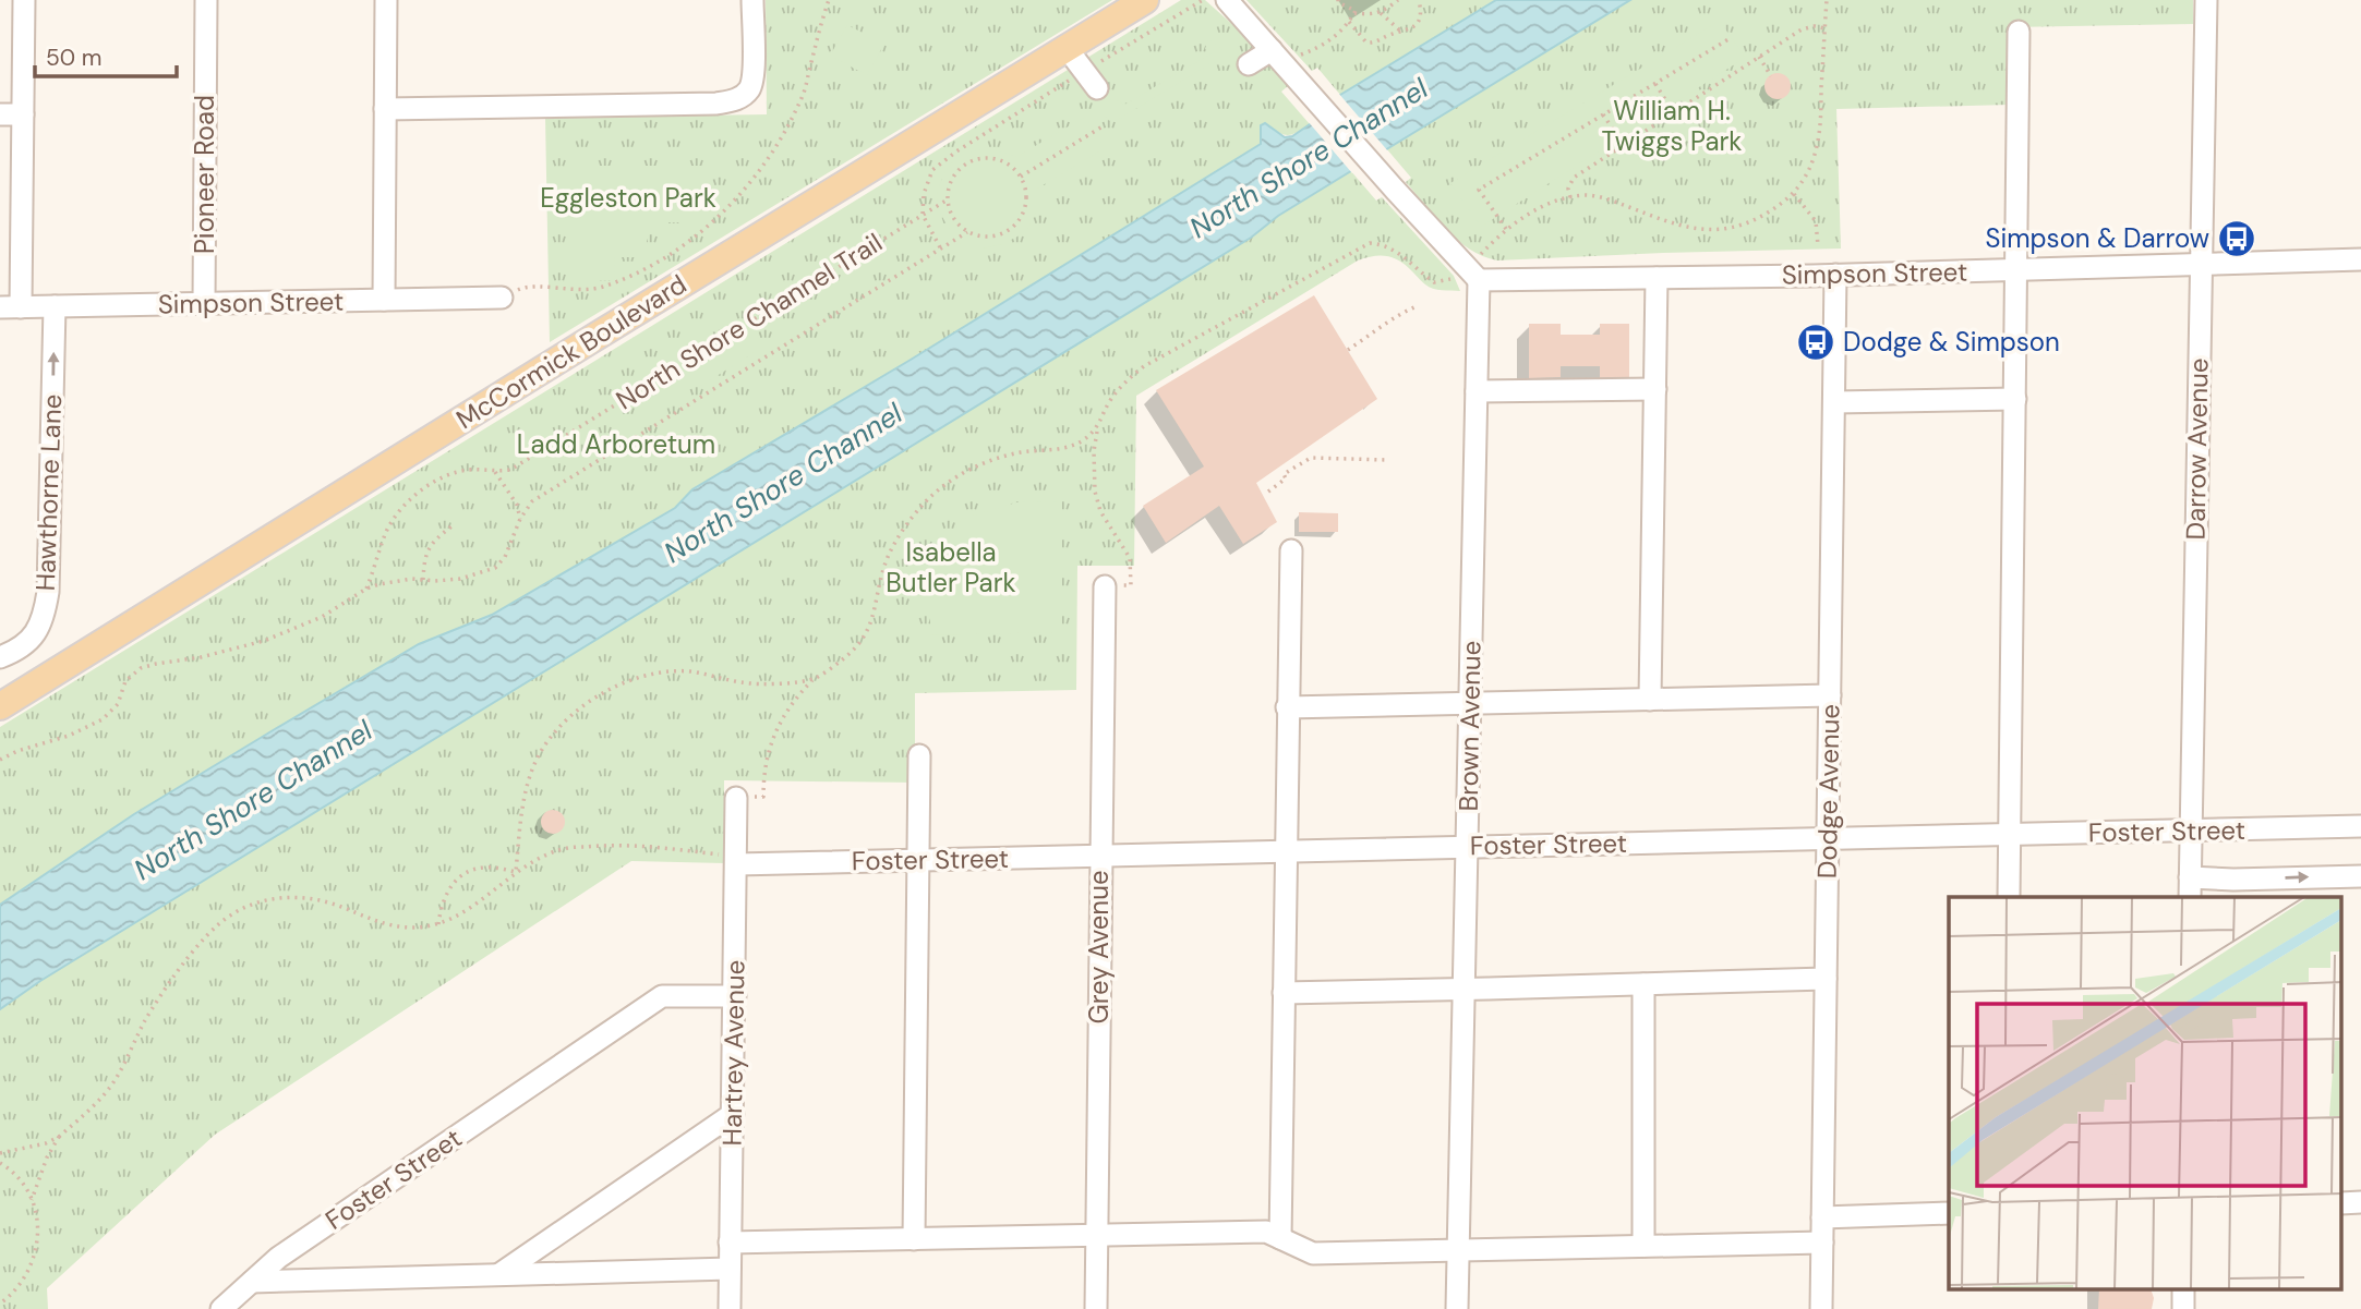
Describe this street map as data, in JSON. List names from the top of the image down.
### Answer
{
  "streets": {
    "main road": ["McCormick Boulevard"],
    "street": [
      "Pioneer Road",
      "Simpson Street",
      "Darrow Avenue",
      "Hawthorne Lane",
      "Brown Avenue",
      "Dodge Avenue",
      "Foster Street",
      "Grey Avenue",
      "Hartrey Avenue"
    ],
    "path": ["North Shore Channel Trail"]
  },
  "crossings": [
    ["Pioneer Road", "Simpson Street"],
    ["Simpson Street", "Darrow Avenue"],
    ["Simpson Street", "Hawthorne Lane"],
    ["Simpson Street", "Brown Avenue"],
    ["Simpson Street", "Dodge Avenue"],
    ["Darrow Avenue", "Foster Street"],
    ["Brown Avenue", "Foster Street"],
    ["Dodge Avenue", "Foster Street"],
    ["Foster Street", "Grey Avenue"],
    ["Foster Street", "Hartrey Avenue"]
  ],
  "one_way": ["Hawthorne Lane"],
  "water": ["North Shore Channel"],
  "parks": [
    "William H. Twiggs Park",
    "Eggleston Park",
    "Ladd Arboretum",
    "Isabella Butler Park"
  ],
  "places": {
    "bus stop": ["Simpson & Darrow", "Dodge & Simpson"]
  },
  "scale_bar": "50 m"
}
